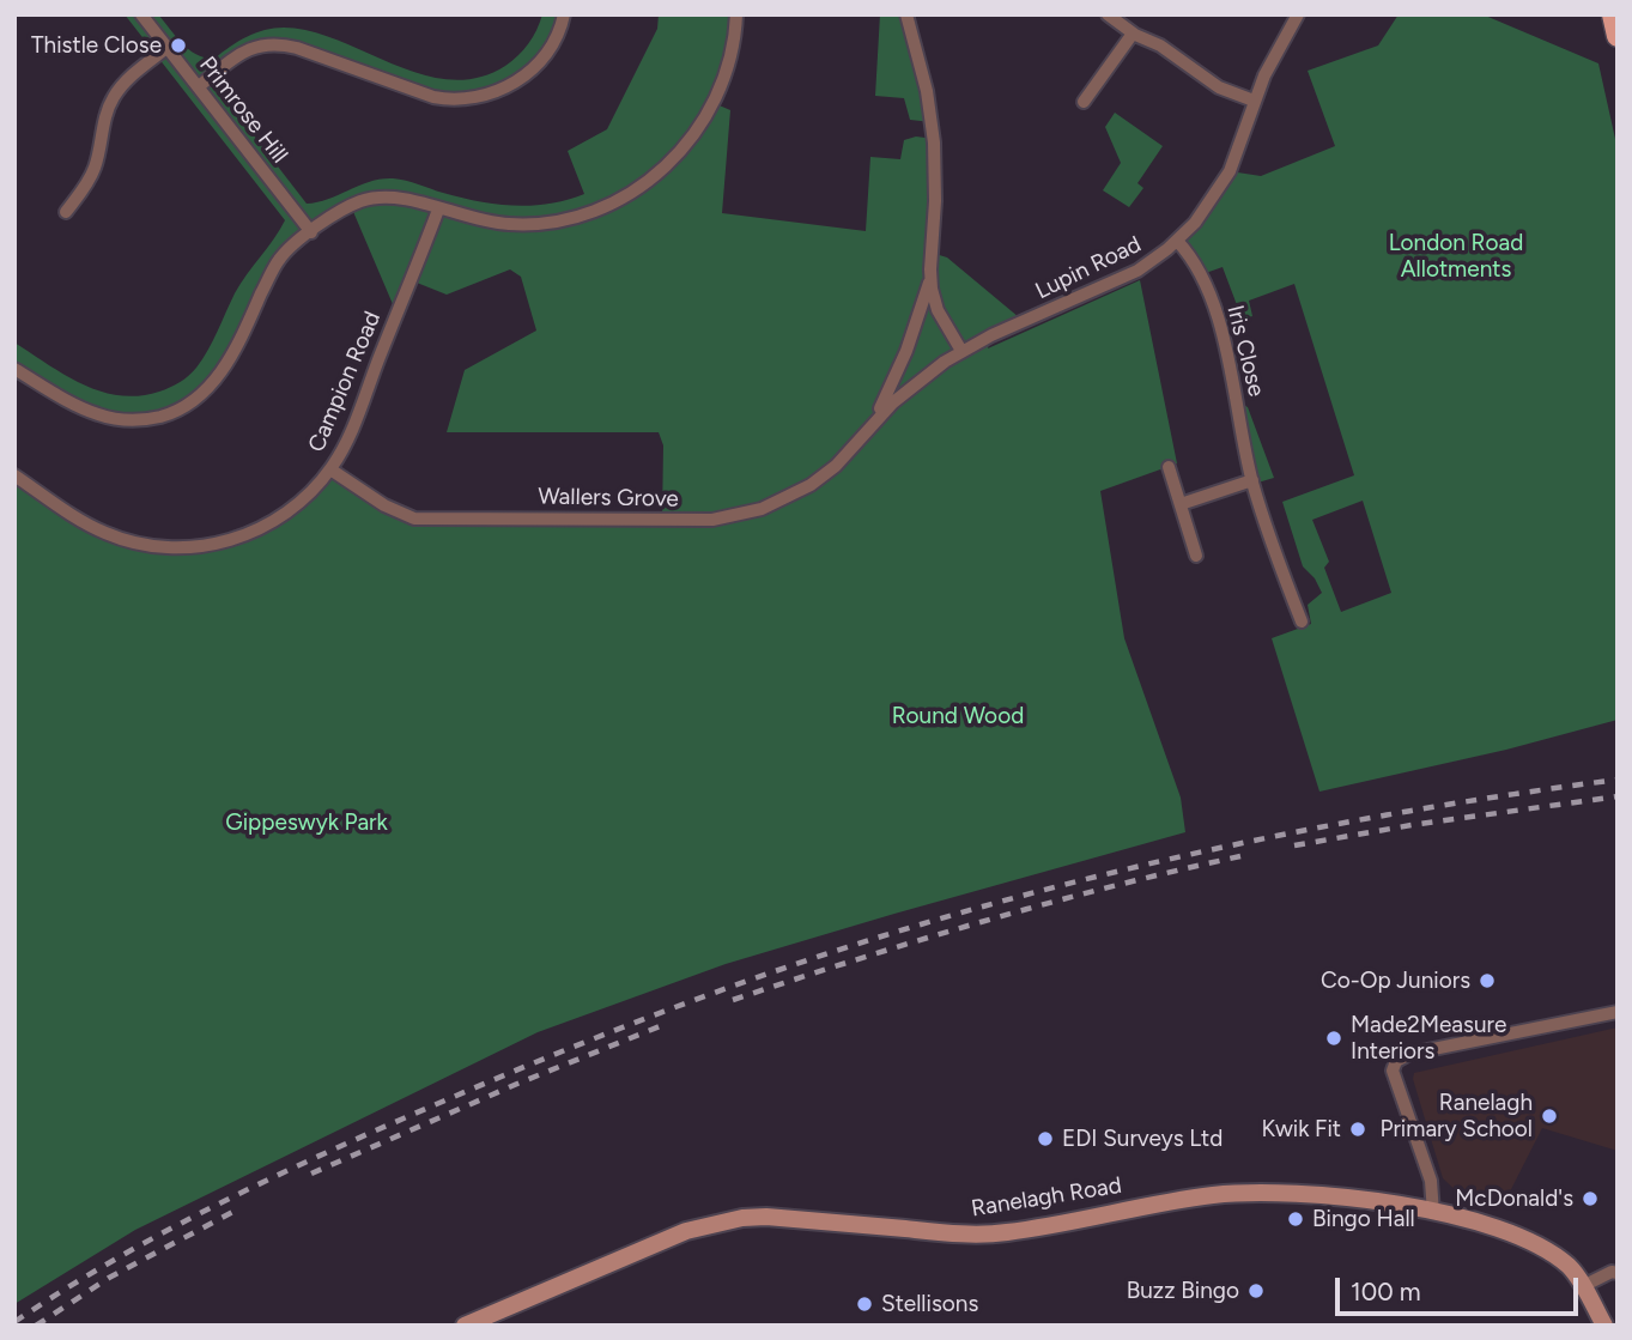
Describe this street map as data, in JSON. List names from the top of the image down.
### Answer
{
  "streets": {
    "main road": ["Ranelagh Road"],
    "street": [
      "Primrose Hill",
      "Lupin Road",
      "Iris Close",
      "Campion Road",
      "Wallers Grove"
    ]
  },
  "crossings": [
    ["Lupin Road", "Iris Close"],
    ["Lupin Road", "Wallers Grove"],
    ["Campion Road", "Wallers Grove"]
  ],
  "parks": ["London Road Allotments", "Round Wood", "Gippeswyk Park"],
  "places": [
    "Thistle Close",
    "Co-Op Juniors",
    "Made2Measure Interiors",
    "Ranelagh Primary School",
    "Kwik Fit",
    "EDI Surveys Ltd",
    "McDonald's",
    "Bingo Hall",
    "Buzz Bingo",
    "Stellisons"
  ],
  "scale_bar": "100 m"
}
